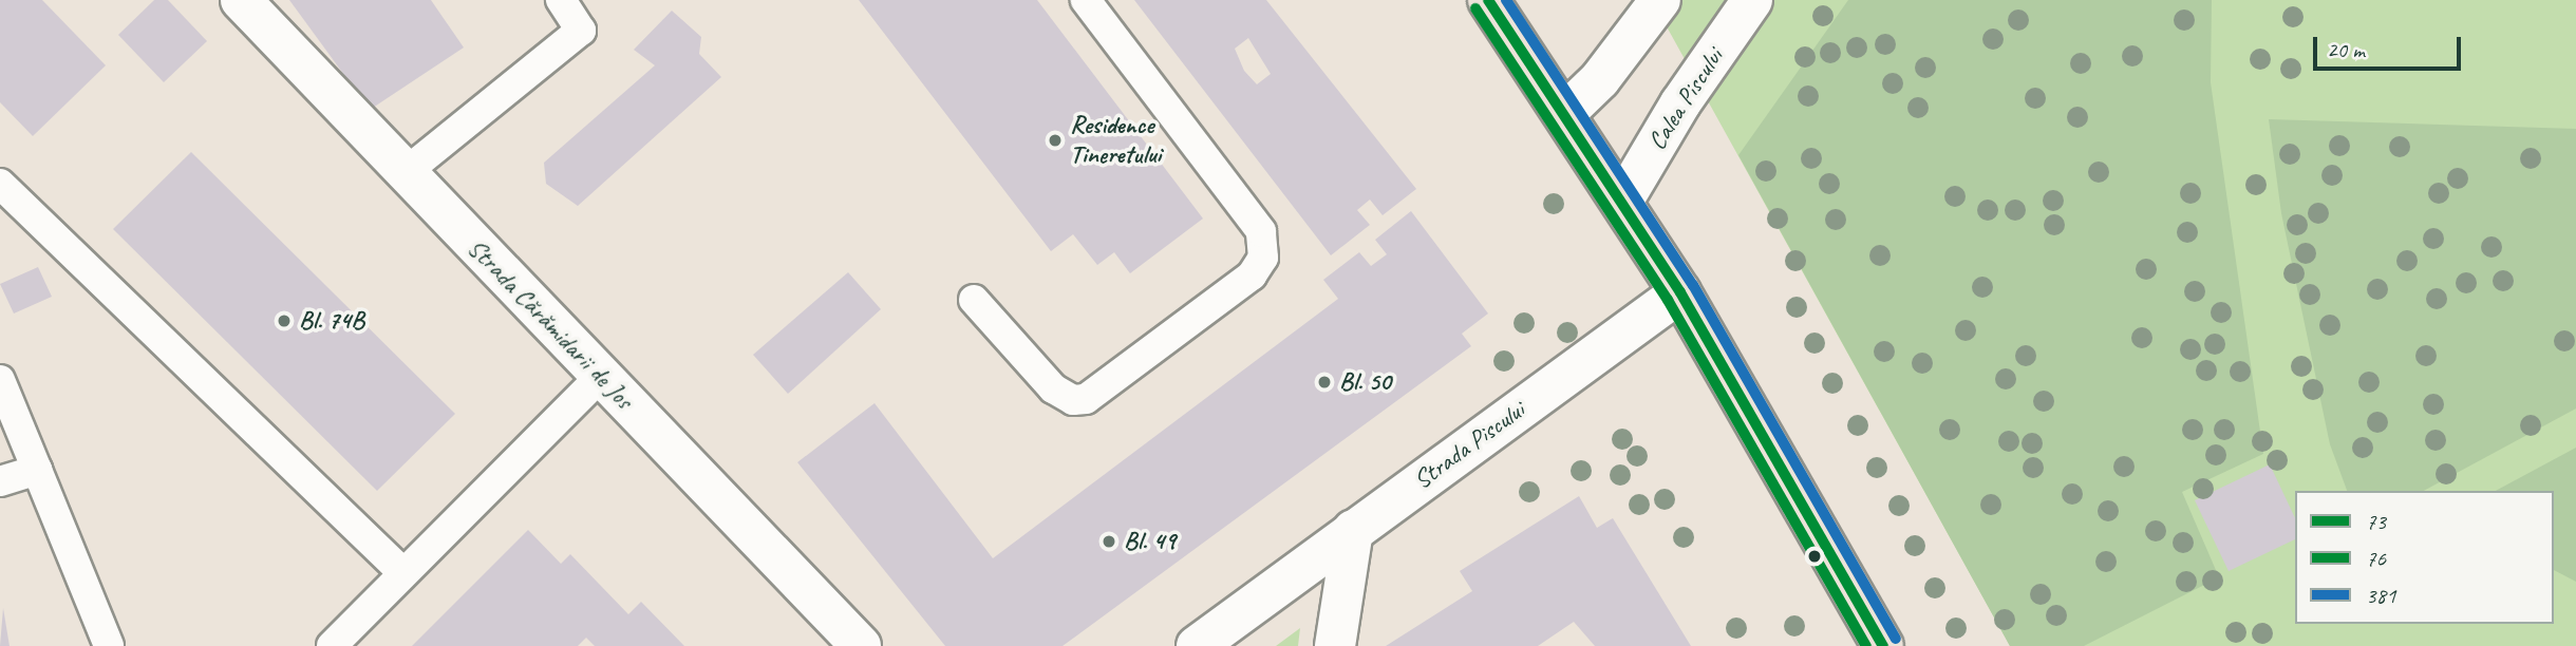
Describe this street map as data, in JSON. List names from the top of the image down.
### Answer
{
  "streets": {
    "street": ["Calea Piscului", "Strada Cărămidarii de Jos", "Strada Piscului"]
  },
  "places": [
    "Residence Tineretului",
    "Bl. 74B",
    "Bl. 50",
    "Bl. 49"
  ],
  "lines": ["transit line 73", "transit line 381", "transit line 76"],
  "legend": ["73", "76", "381"],
  "scale_bar": "20 m"
}
